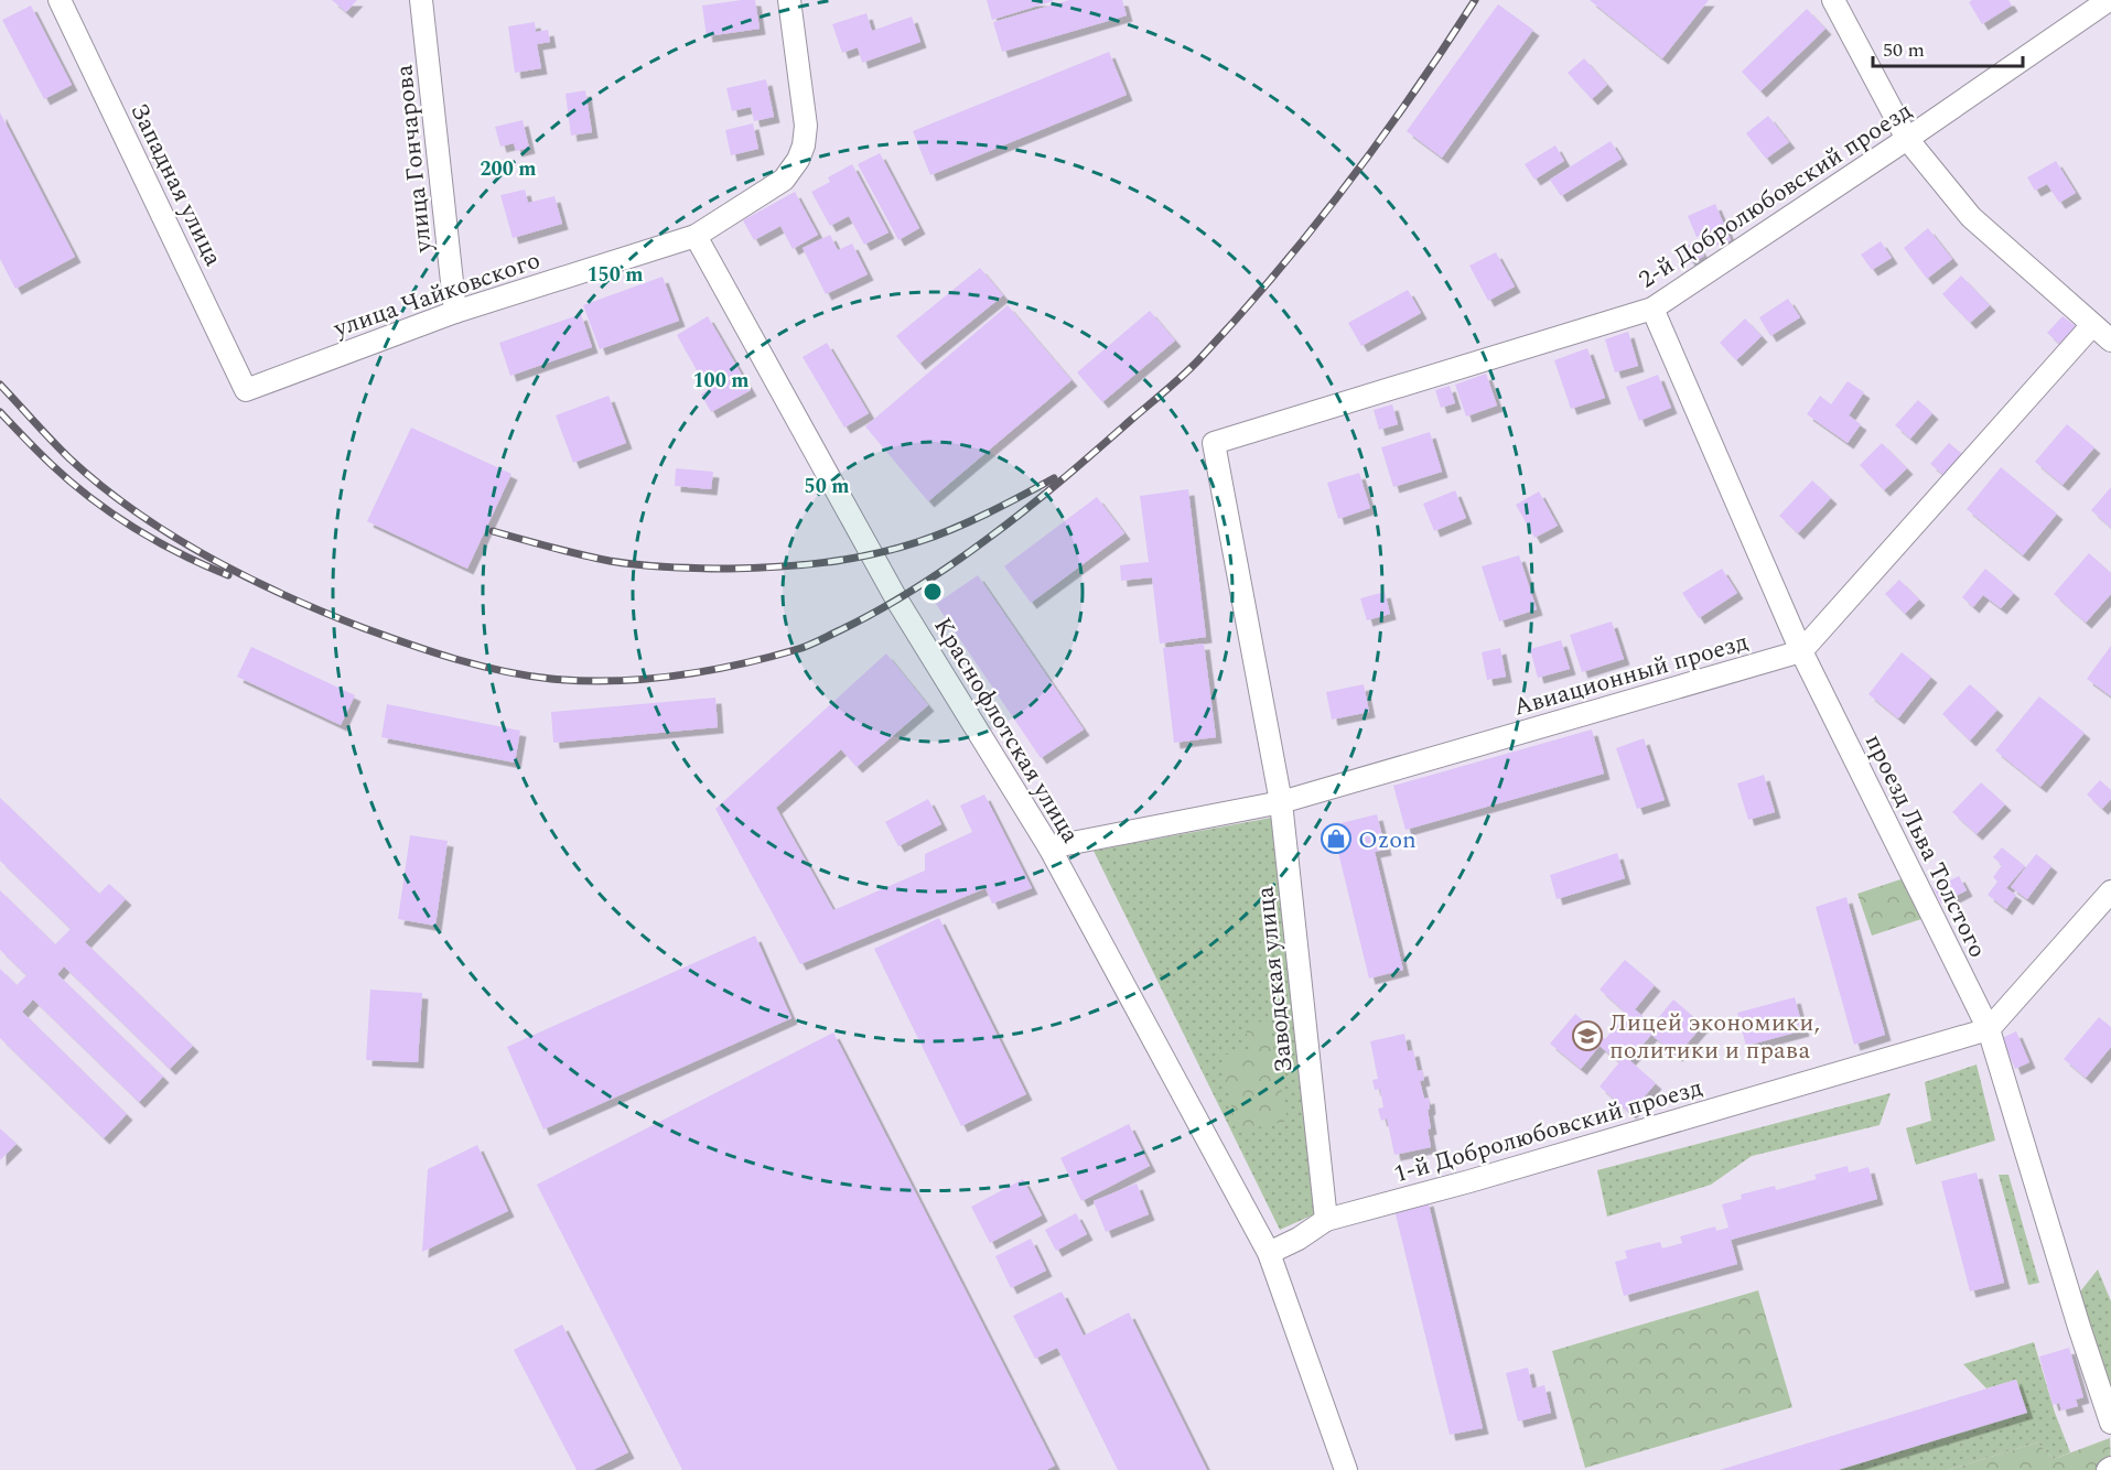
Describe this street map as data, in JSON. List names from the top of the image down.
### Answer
{
  "streets": {
    "street": [
      "улица Гончарова",
      "Западная улица",
      "2-й Добролюбовский проезд",
      "улица Чайковского",
      "Авиационный проезд",
      "Краснофлотская улица",
      "проезд Льва Толстого",
      "Заводская улица",
      "1-й Добролюбовский проезд"
    ]
  },
  "crossings": [
    ["улица Гончарова", "улица Чайковского"],
    ["Западная улица", "улица Чайковского"],
    ["2-й Добролюбовский проезд", "проезд Льва Толстого"],
    ["2-й Добролюбовский проезд", "Заводская улица"],
    ["улица Чайковского", "Краснофлотская улица"],
    ["Авиационный проезд", "Краснофлотская улица"],
    ["Авиационный проезд", "проезд Льва Толстого"],
    ["Авиационный проезд", "Заводская улица"],
    ["проезд Льва Толстого", "1-й Добролюбовский проезд"],
    ["Заводская улица", "1-й Добролюбовский проезд"]
  ],
  "places": {
    "shop": ["Ozon"],
    "school or university": ["Лицей экономики, политики и права"]
  },
  "scale_bar": "50 m",
  "rings": [
    "200 m",
    "150 m",
    "100 m",
    "50 m"
  ]
}
